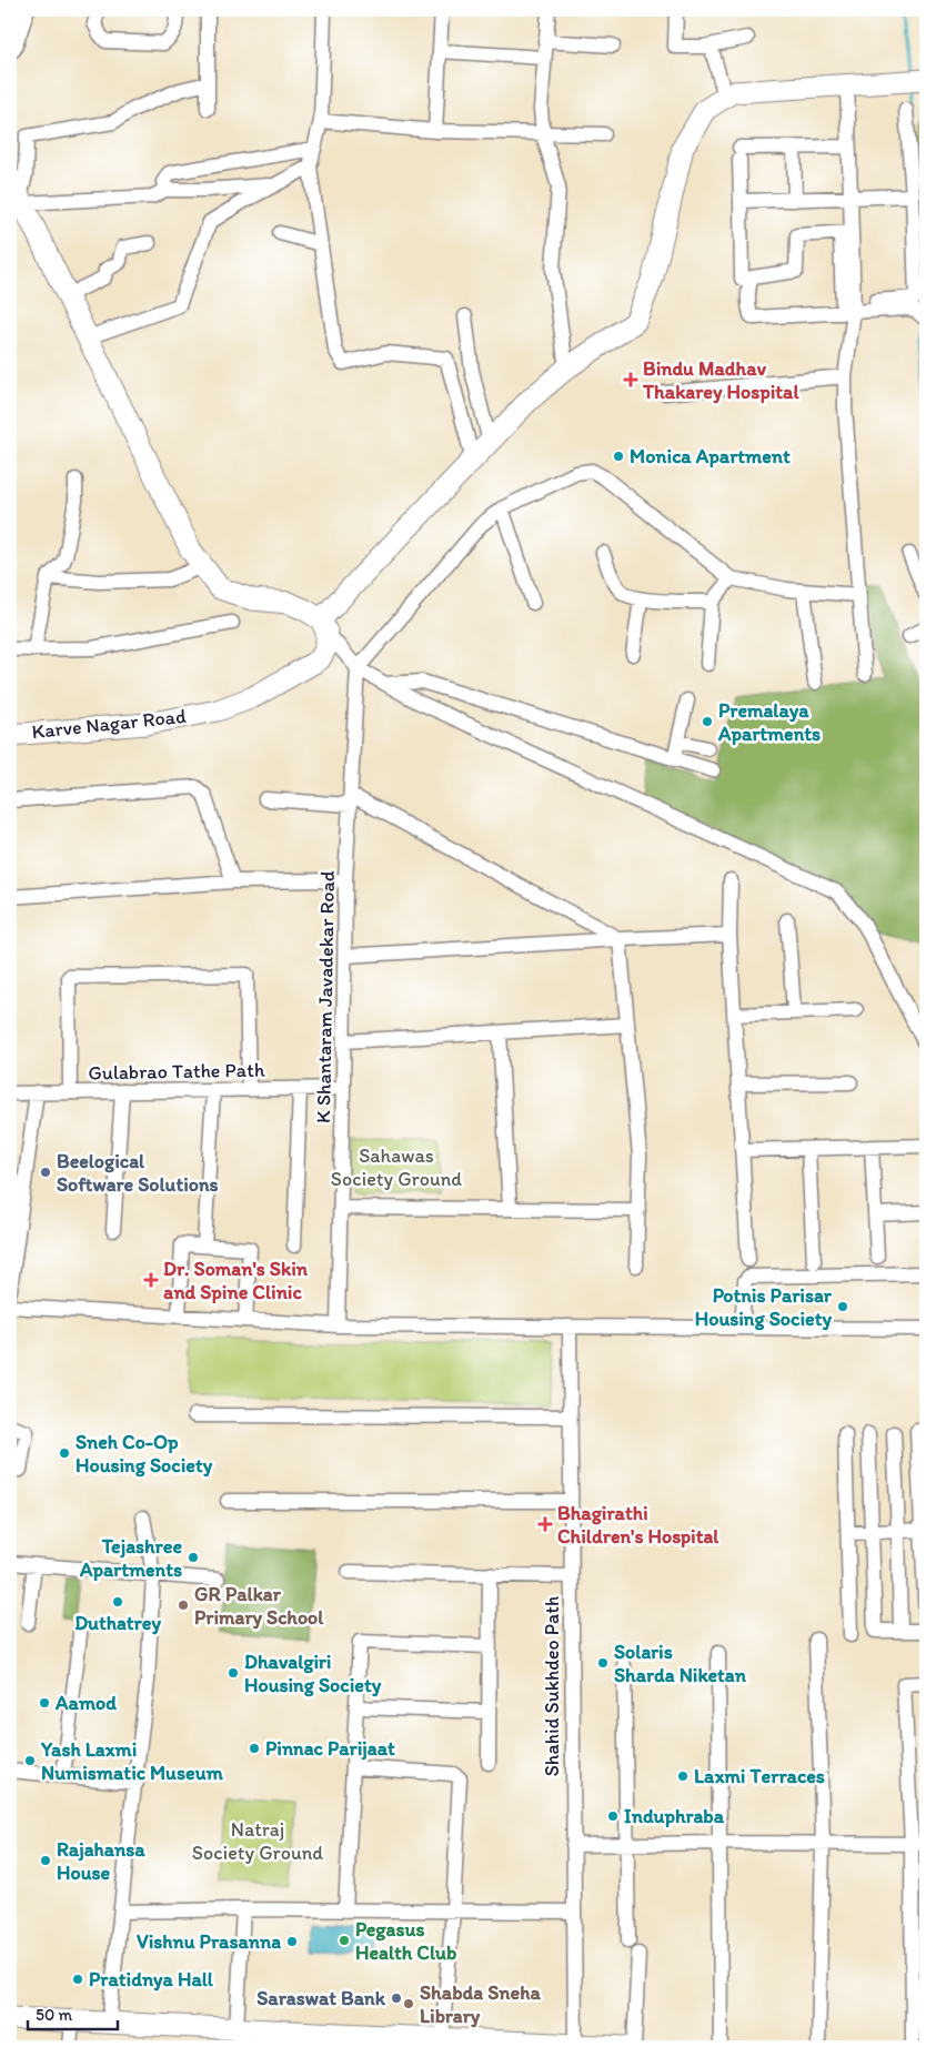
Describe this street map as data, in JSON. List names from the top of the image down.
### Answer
{
  "streets": {
    "street": [
      "Karve Nagar Road",
      "K Shantaram Javadekar Road",
      "Gulabrao Tathe Path",
      "Shahid Sukhdeo Path"
    ]
  },
  "crossings": [
    ["K Shantaram Javadekar Road", "Gulabrao Tathe Path"]
  ],
  "parks": ["Sahawas Society Ground", "Natraj Society Ground"],
  "places": {
    "health": ["Bindu Madhav Thakarey Hospital", "Dr. Soman's Skin and Spine Clinic", "Bhagirathi Children's Hospital"],
    "other": [
      "Monica Apartment",
      "Premalaya Apartments",
      "Beelogical Software Solutions",
      "Potnis Parisar Housing Society",
      "Sneh Co-Op Housing Society",
      "Tejashree Apartments",
      "Duthatrey",
      "GR Palkar Primary School",
      "Solaris Sharda Niketan",
      "Dhavalgiri Housing Society",
      "Aamod",
      "Pinnac Parijaat",
      "Yash Laxmi Numismatic Museum",
      "Laxmi Terraces",
      "Induphraba",
      "Rajahansa House",
      "Pegasus Health Club",
      "Vishnu Prasanna",
      "Pratidnya Hall",
      "Saraswat Bank",
      "Shabda Sneha Library"
    ]
  },
  "scale_bar": "50 m"
}
